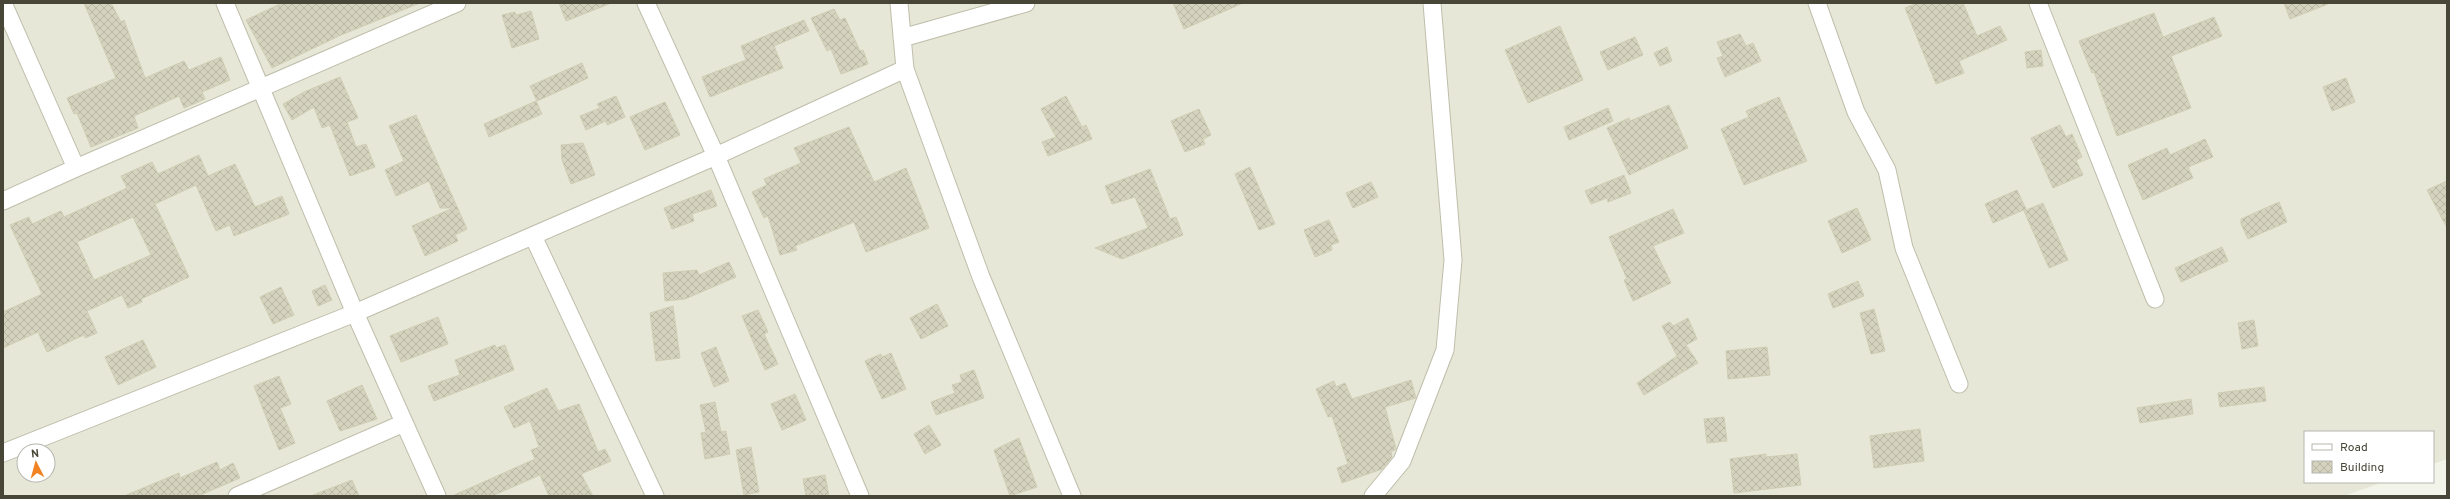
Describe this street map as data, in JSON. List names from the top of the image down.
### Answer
{
  "legend": ["Road", "Building"],
  "north": "top"
}
